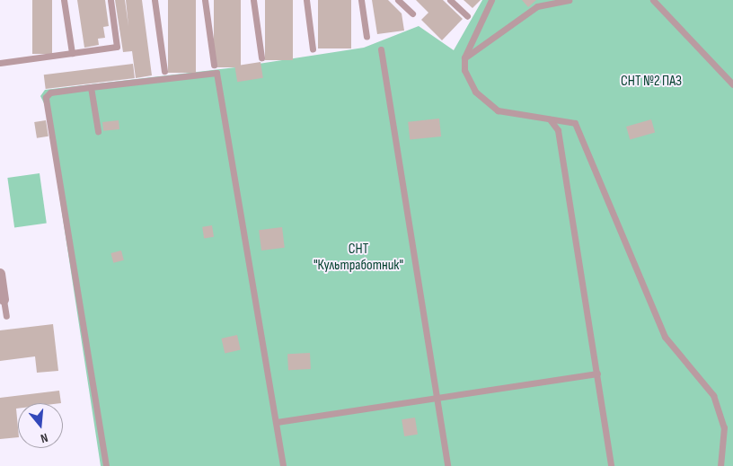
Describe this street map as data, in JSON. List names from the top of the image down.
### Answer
{
  "parks": ["СНТ №2 ПАЗ", "СНТ \"Культработник\""],
  "north": "bottom"
}
